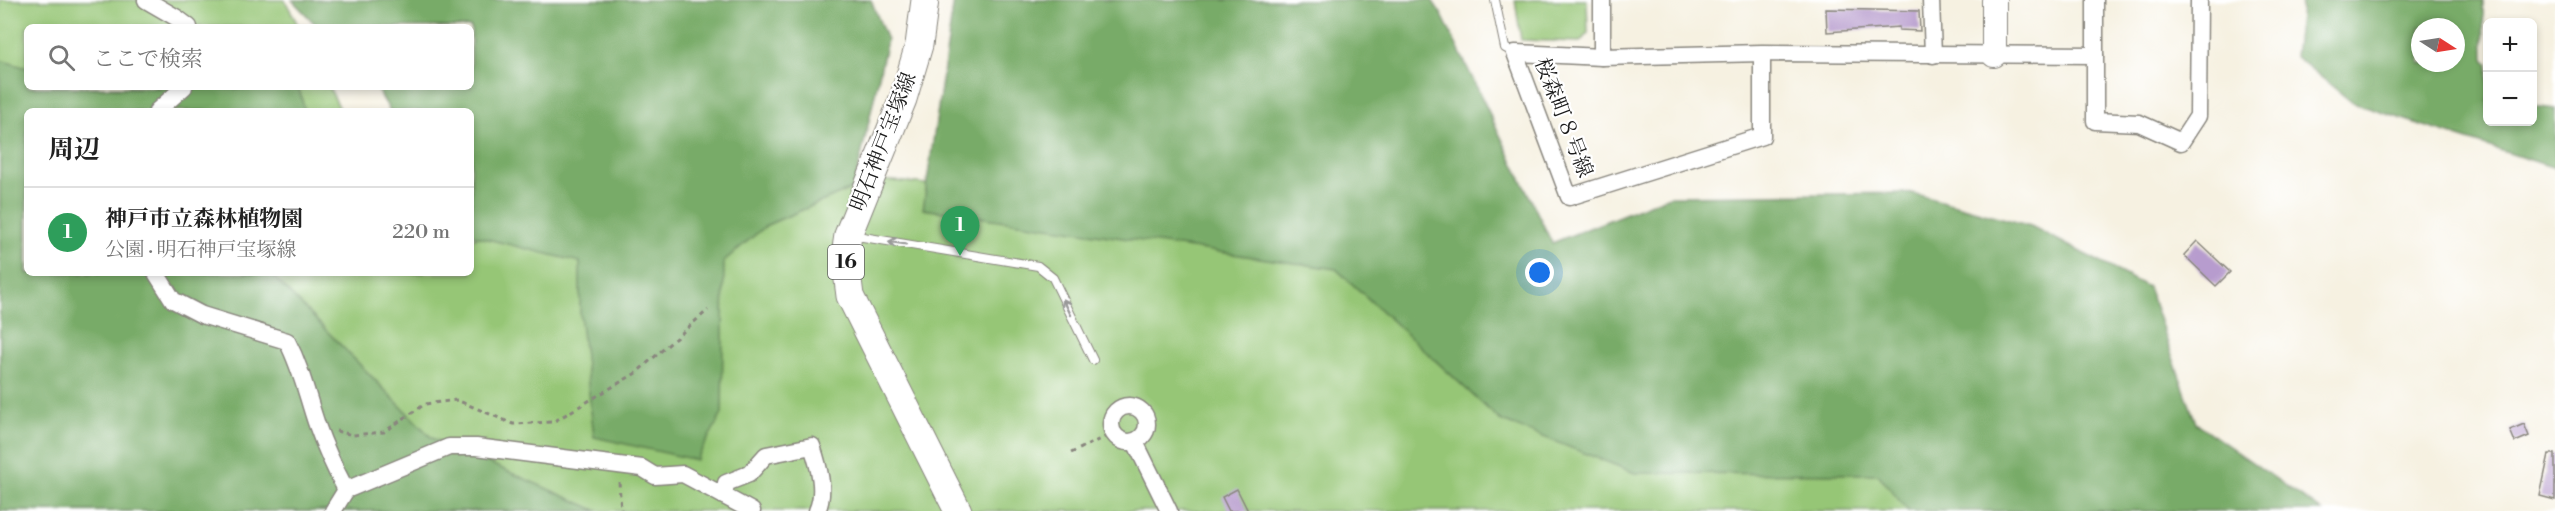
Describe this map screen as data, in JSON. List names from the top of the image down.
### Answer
{
  "streets": {
    "main road": ["明石神戸宝塚線", "16"],
    "street": ["桜森町８号線"]
  },
  "north": "right",
  "page": {
    "map_buttons": ["+", "−"],
    "search": "ここで検索",
    "heading": "周辺",
    "list": [
      {
        "mark": "1",
        "name": "神戸市立森林植物園",
        "note": "公園 · 明石神戸宝塚線",
        "value": "220 m"
      }
    ],
    "pins": "1"
  }
}
